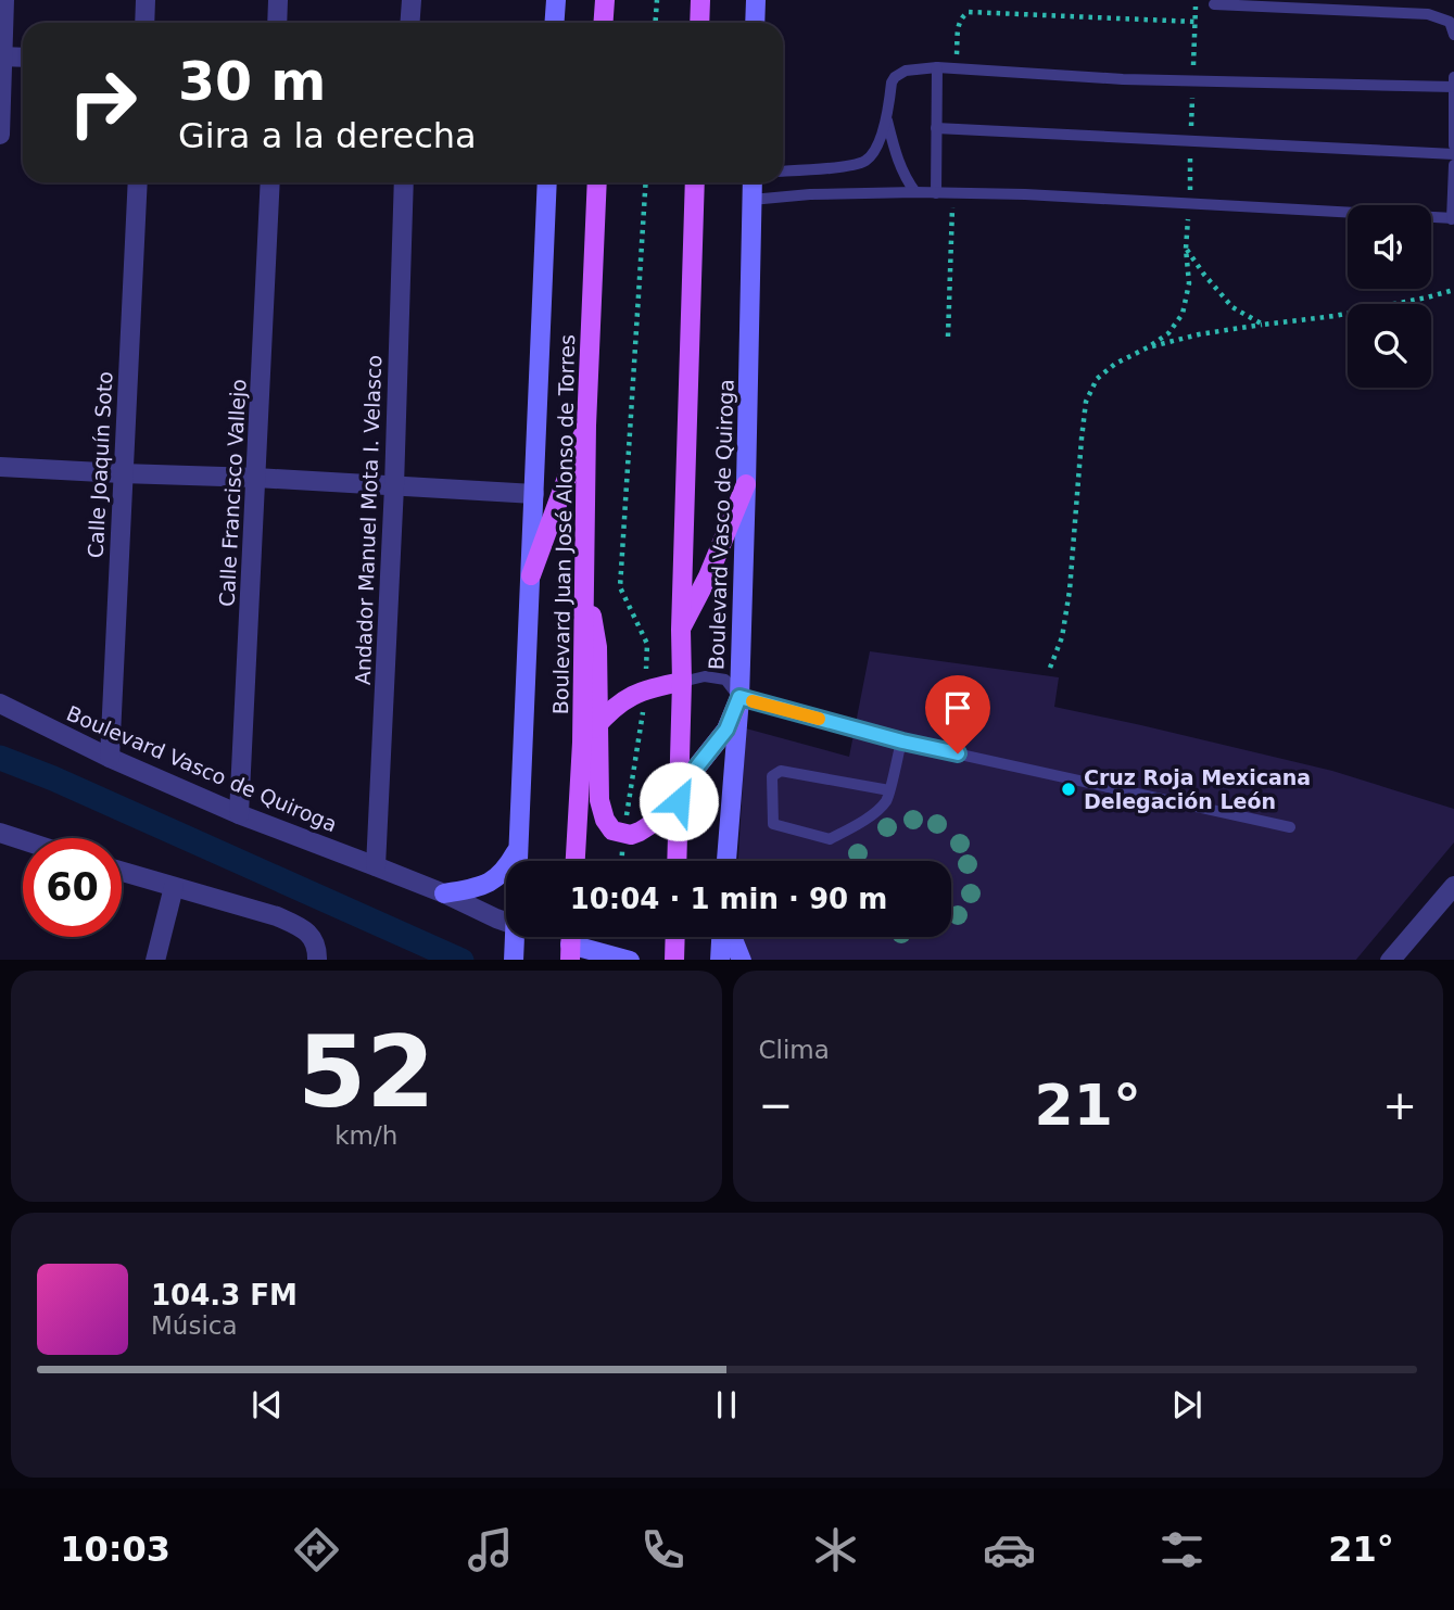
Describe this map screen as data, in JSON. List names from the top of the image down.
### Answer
{
  "streets": {
    "main road": ["Boulevard Juan José Alonso de Torres"],
    "street": [
      "Calle Joaquín Soto",
      "Calle Francisco Vallejo",
      "Andador Manuel Mota I. Velasco",
      "Boulevard Vasco de Quiroga"
    ]
  },
  "crossings": [
    ["Calle Joaquín Soto", "Boulevard Vasco de Quiroga"],
    ["Calle Francisco Vallejo", "Boulevard Vasco de Quiroga"],
    ["Andador Manuel Mota I. Velasco", "Boulevard Vasco de Quiroga"]
  ],
  "places": ["Cruz Roja Mexicana Delegación León"],
  "page": {
    "turn": ["30 m", "Gira a la derecha"],
    "limit": "60",
    "trip": "10:04 · 1 min · 90 m",
    "tile": [
      ["52", "km/h"],
      "Clima"
    ],
    "heat": ["−", "21°", "+"],
    "song": ["104.3 FM", "Música"],
    "tabs": ["10:03", "21°"]
  }
}
